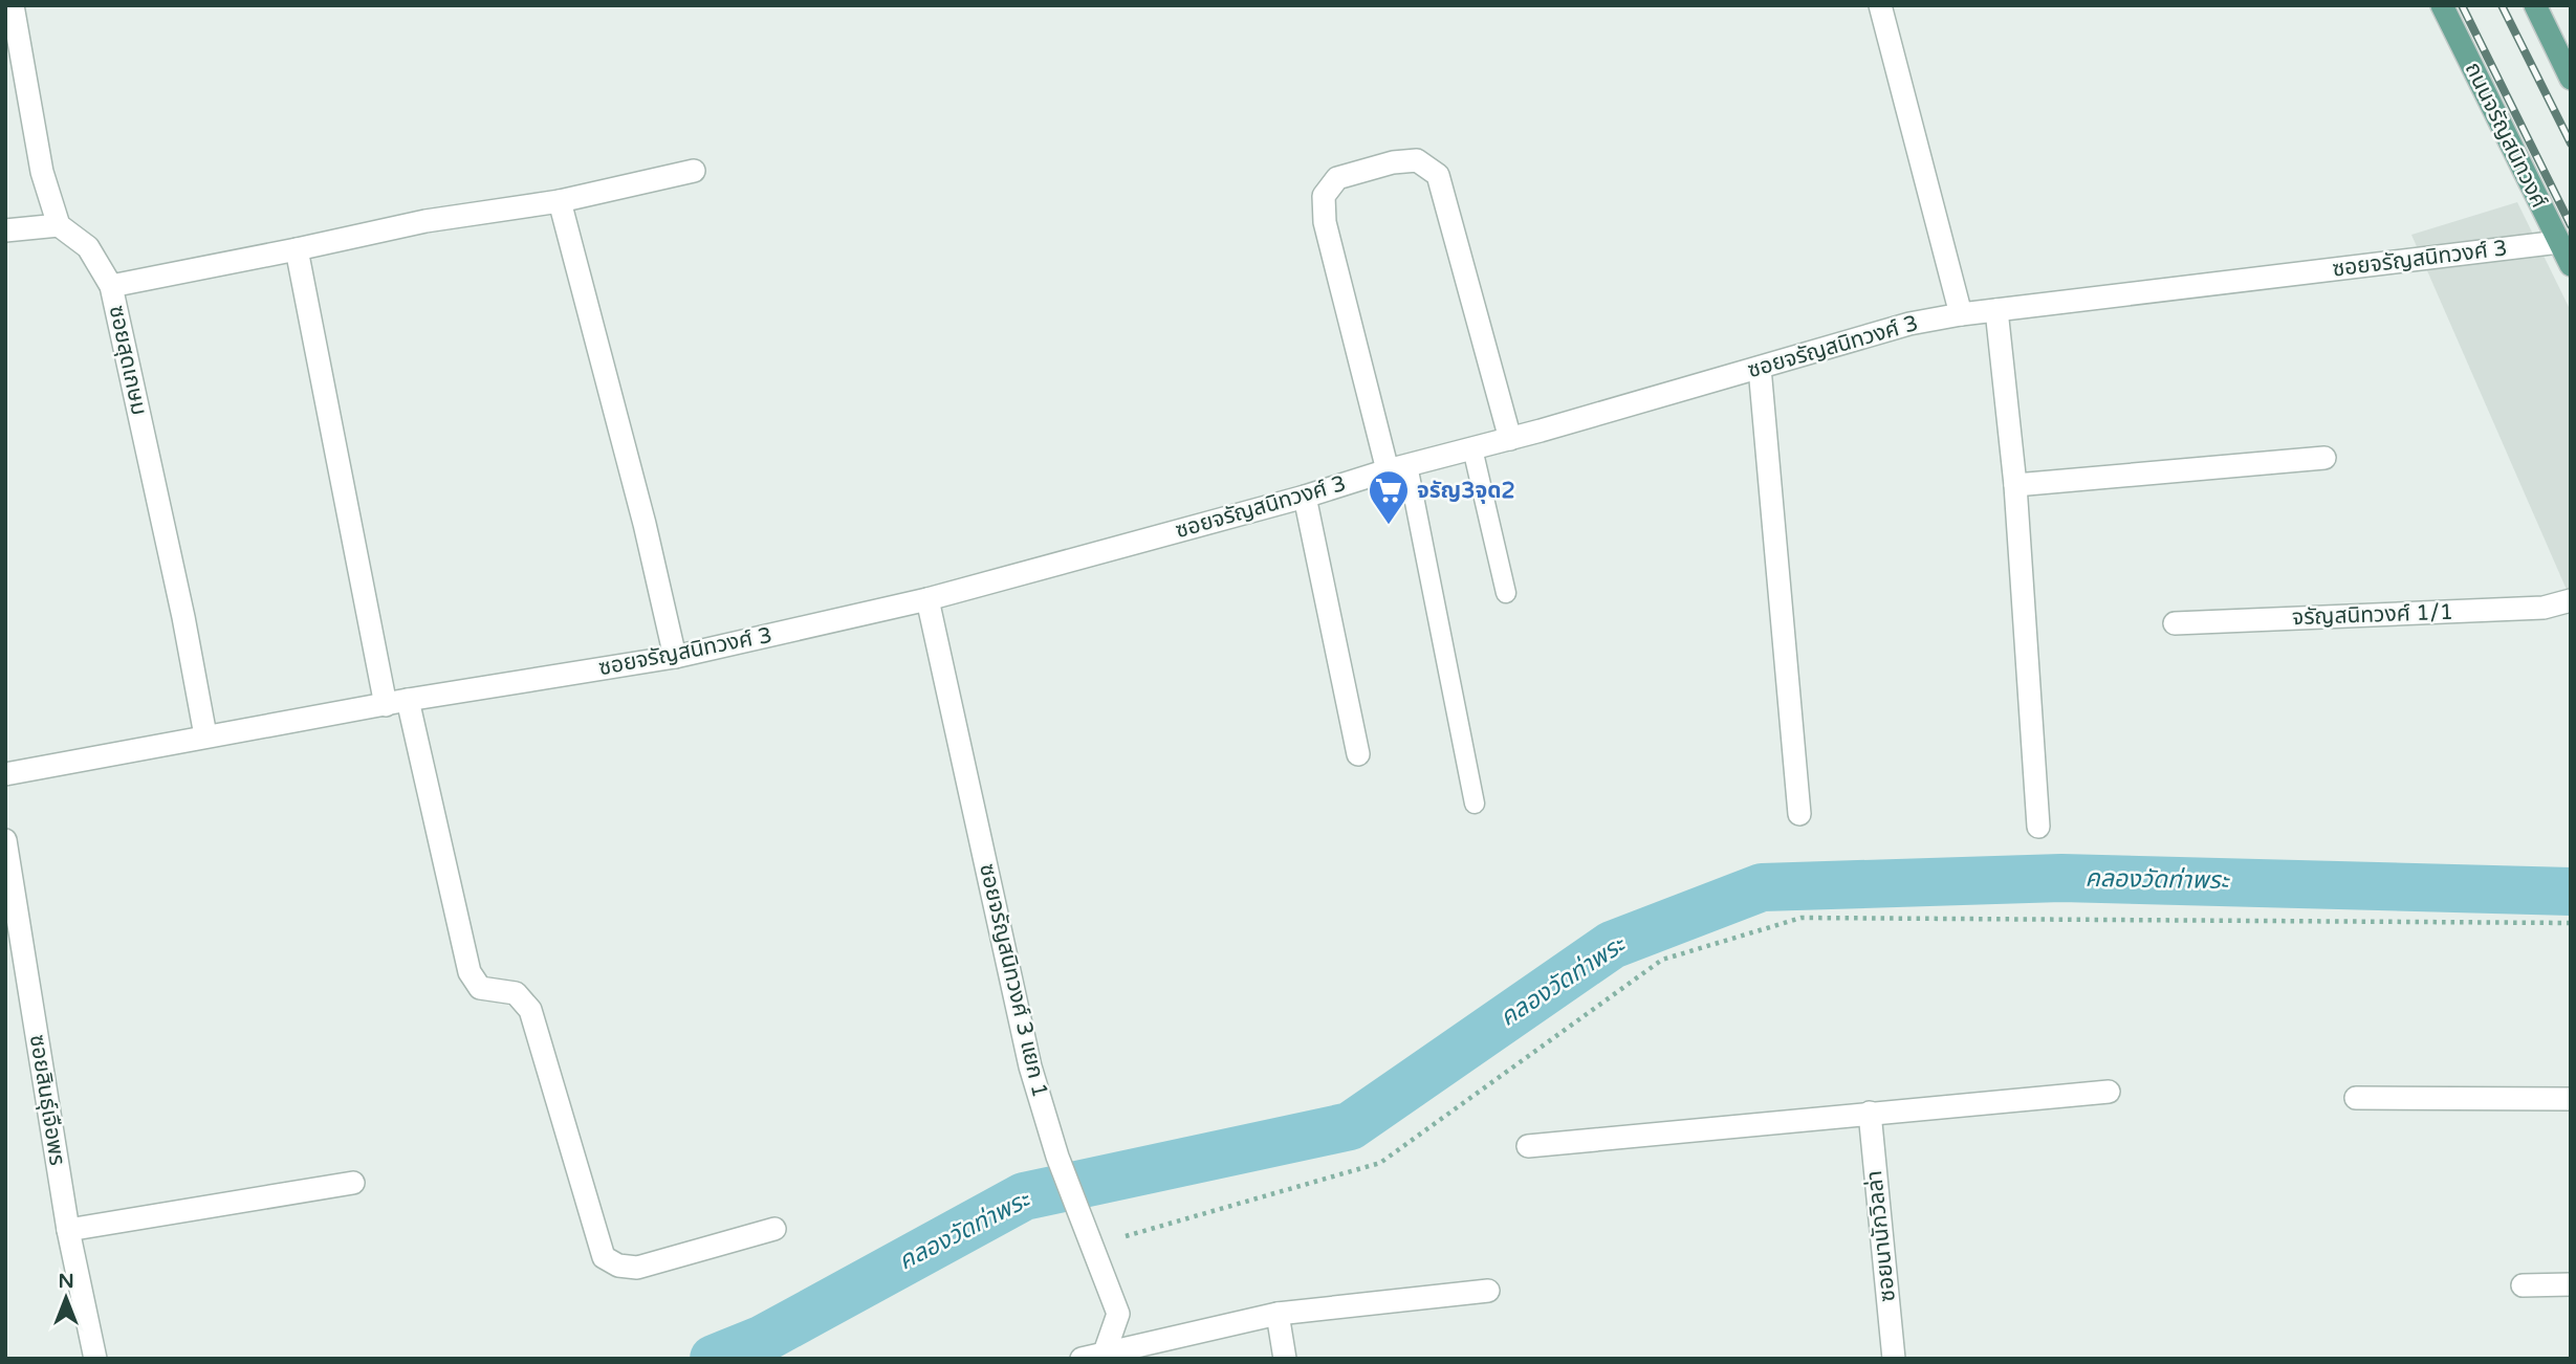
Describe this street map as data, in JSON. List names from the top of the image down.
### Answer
{
  "streets": {
    "main road": ["ถนนจรัญสนิทวงศ์"],
    "street": [
      "ซอยจรัญสนิทวงศ์ 3",
      "ซอยสุดเกษม",
      "จรัญสนิทวงศ์ 1/1",
      "ซอยจรัญสนิทวงศ์ 3 แยก 1",
      "ซอยสินธุ์เจือพร",
      "ซอยนานักวิลล่า"
    ]
  },
  "crossings": [
    ["ถนนจรัญสนิทวงศ์", "ซอยจรัญสนิทวงศ์ 3"],
    ["ซอยจรัญสนิทวงศ์ 3", "ซอยสุดเกษม"],
    ["ซอยจรัญสนิทวงศ์ 3", "ซอยจรัญสนิทวงศ์ 3 แยก 1"]
  ],
  "water": ["คลองวัดท่าพระ"],
  "places": {
    "supermarket": ["จรัญ3จุด2"]
  },
  "north": "top"
}
